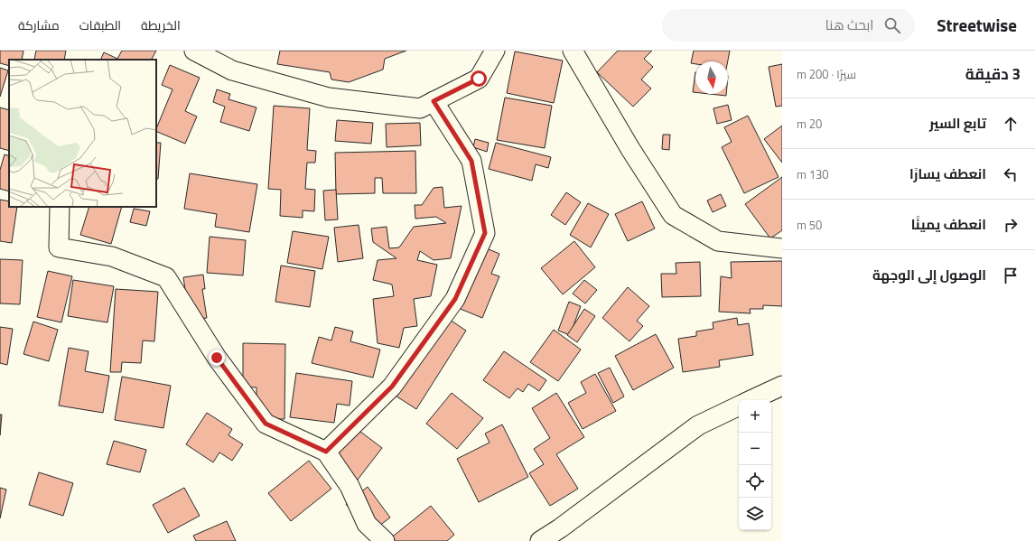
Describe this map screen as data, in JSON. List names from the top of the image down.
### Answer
{
  "north": "bottom",
  "page": {
    "header": "Streetwise",
    "search": "ابحث هنا",
    "nav": ["الخريطة", "الطبقات", "مشاركة"],
    "heading": ["3 دقيقة", "سيرًا · 200 m"],
    "list": [
      ["تابع السير", "20 m"],
      ["انعطف يسارًا", "130 m"],
      ["انعطف يمينًا", "50 m"],
      "الوصول إلى الوجهة"
    ],
    "map_buttons": ["+", "−"]
  }
}
